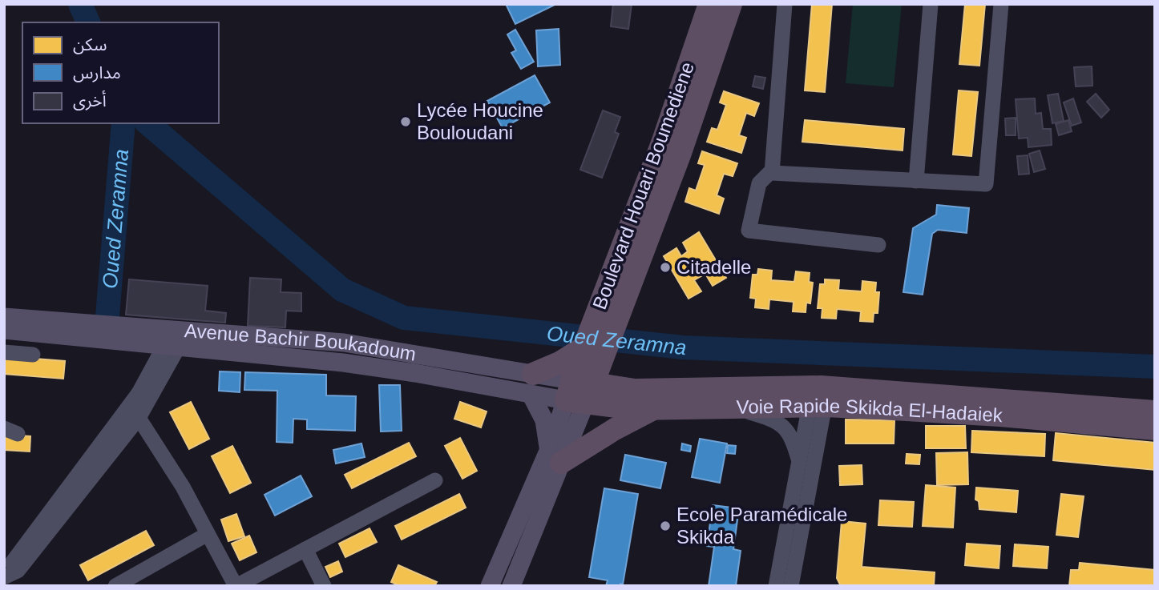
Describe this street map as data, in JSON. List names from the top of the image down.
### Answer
{
  "streets": {
    "highway": ["Boulevard Houari Boumediene", "Voie Rapide Skikda El-Hadaiek"],
    "main road": ["Avenue Bachir Boukadoum"]
  },
  "crossings": [
    ["Boulevard Houari Boumediene", "Avenue Bachir Boukadoum"],
    ["Boulevard Houari Boumediene", "Voie Rapide Skikda El-Hadaiek"],
    ["Avenue Bachir Boukadoum", "Voie Rapide Skikda El-Hadaiek"]
  ],
  "water": ["Oued Zeramna"],
  "places": ["Lycée Houcine Bouloudani", "Citadelle", "Ecole Paramédicale Skikda"],
  "legend": ["سكن", "مدارس", "أخرى"]
}
